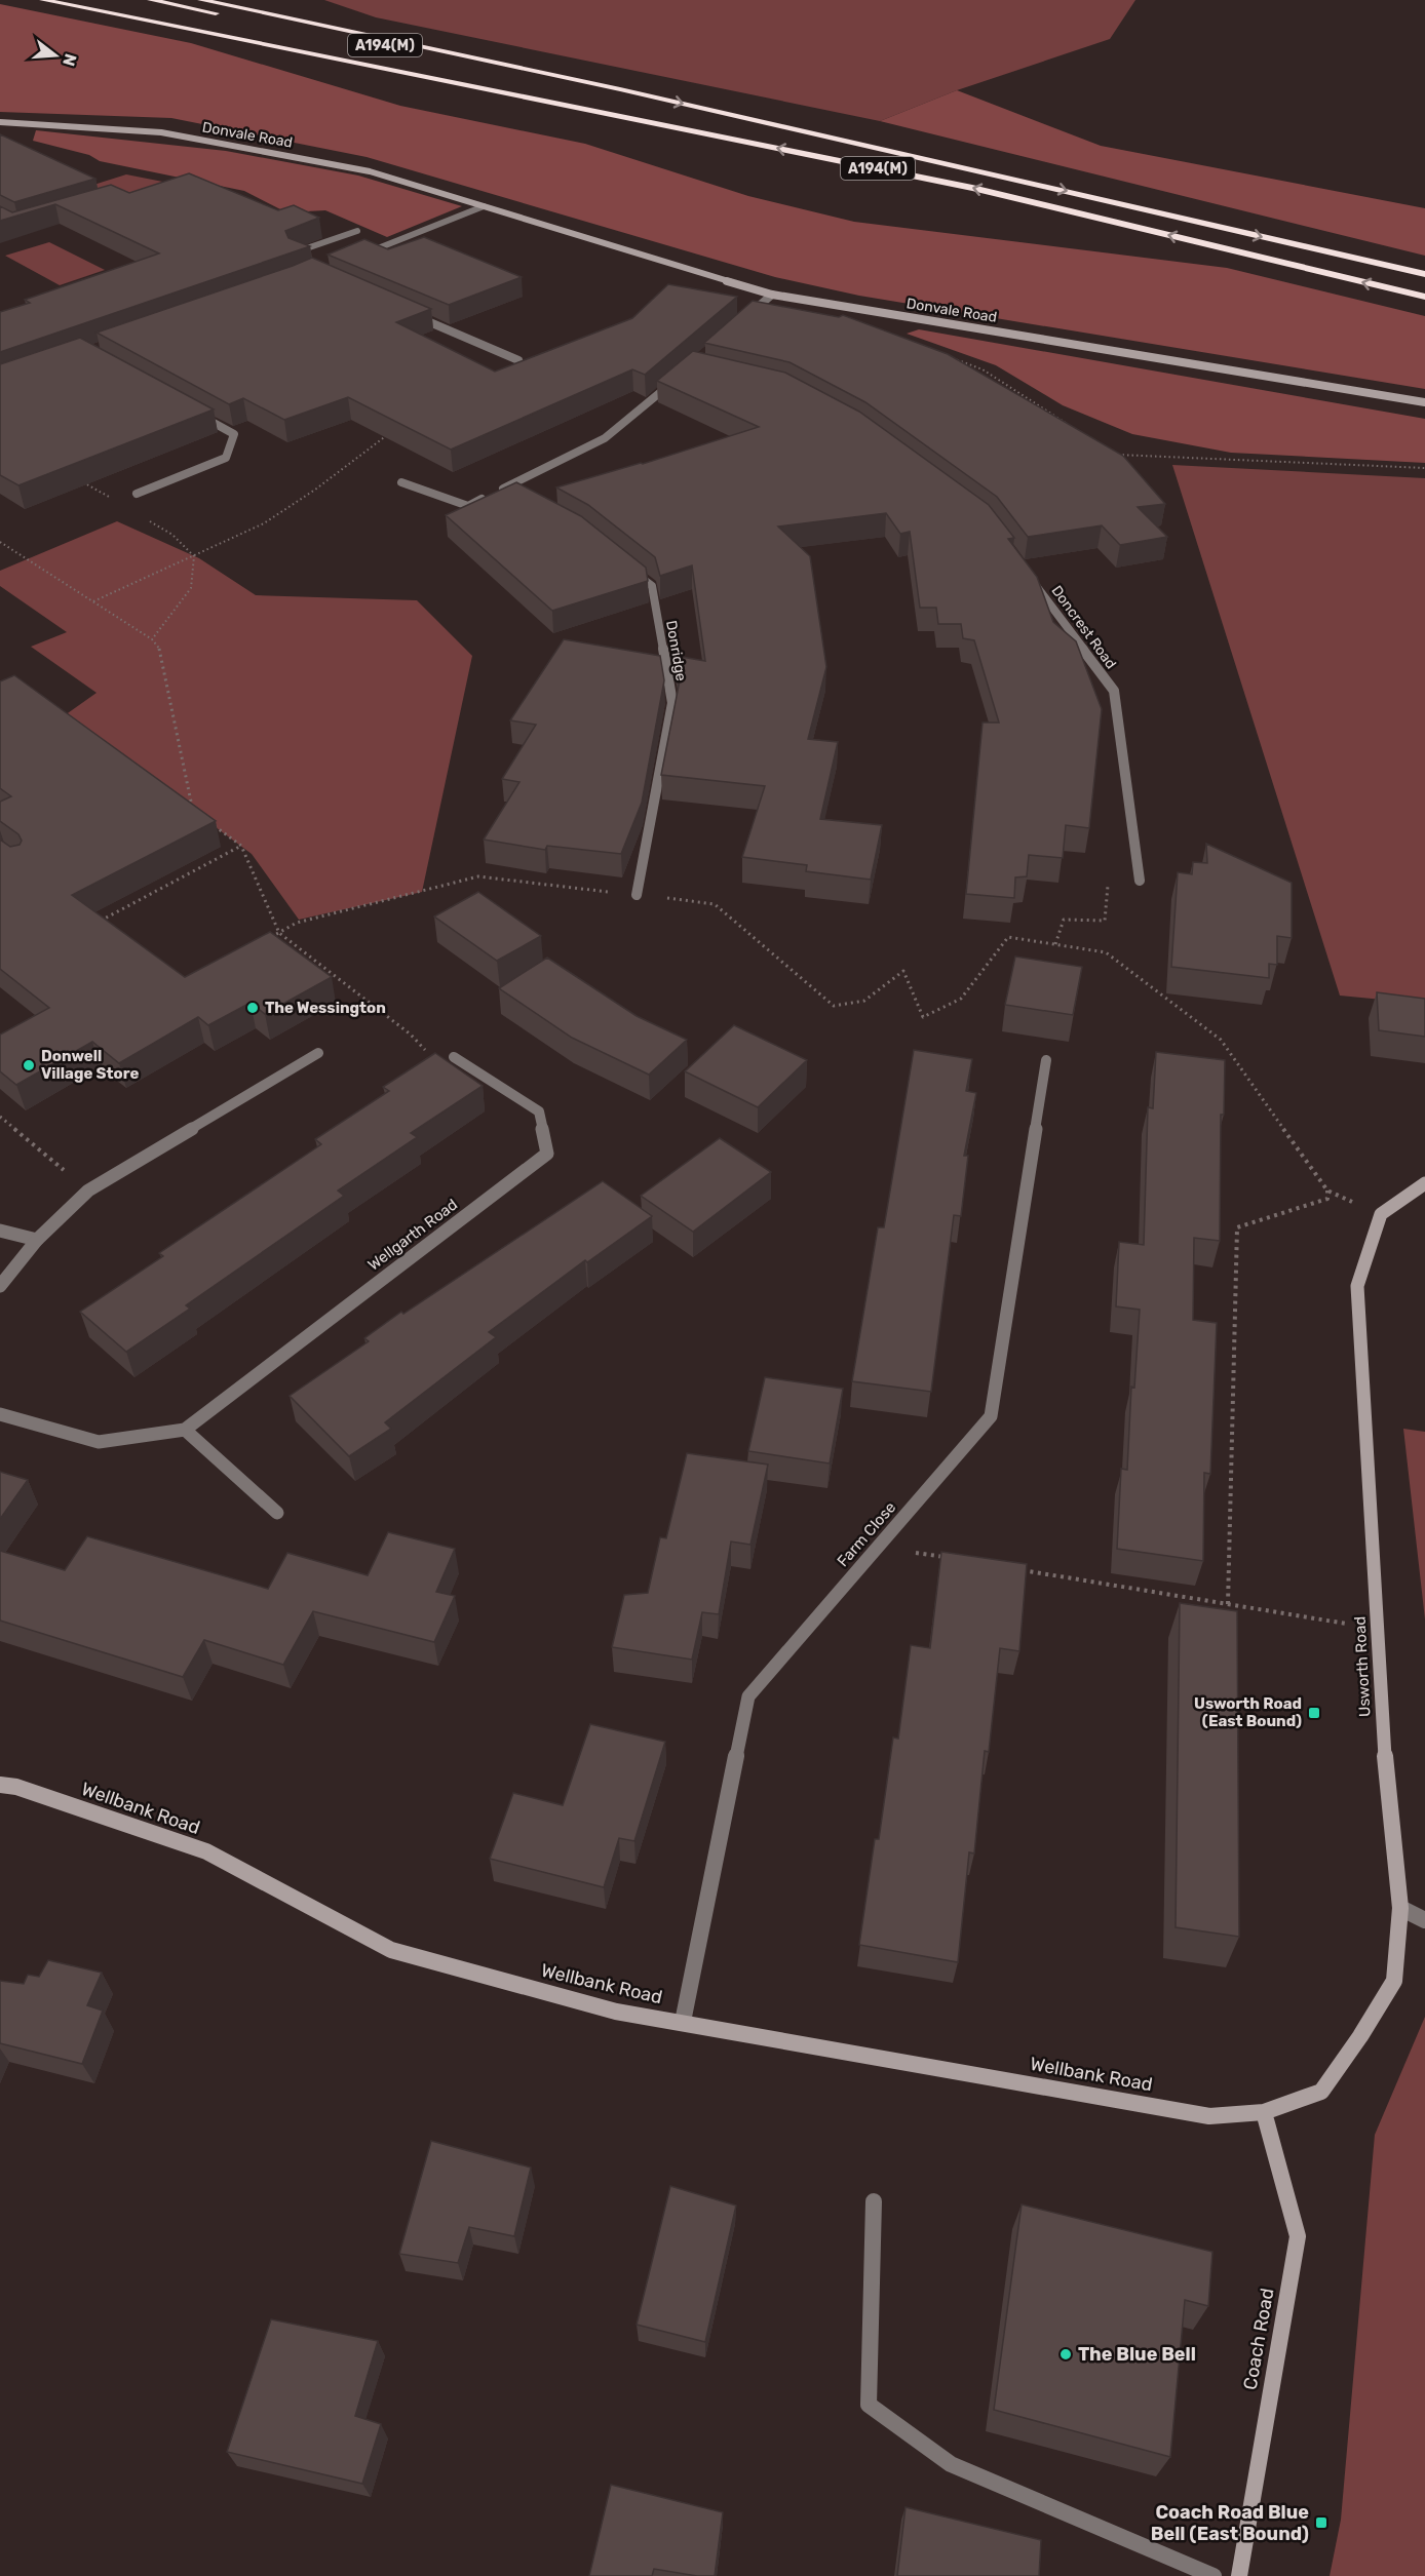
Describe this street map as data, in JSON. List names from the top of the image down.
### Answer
{
  "streets": {
    "highway": ["A194(M)"],
    "street": [
      "Donvale Road",
      "Doncrest Road",
      "Donridge",
      "Wellgarth Road",
      "Farm Close",
      "Usworth Road",
      "Wellbank Road",
      "Coach Road"
    ]
  },
  "crossings": [
    ["Farm Close", "Wellbank Road"],
    ["Usworth Road", "Wellbank Road"],
    ["Usworth Road", "Coach Road"],
    ["Wellbank Road", "Coach Road"]
  ],
  "places": {
    "other": ["The Wessington", "Donwell Village Store", "The Blue Bell"],
    "transit": ["Usworth Road (East Bound)", "Coach Road Blue Bell (East Bound)"]
  },
  "north": "right"
}
